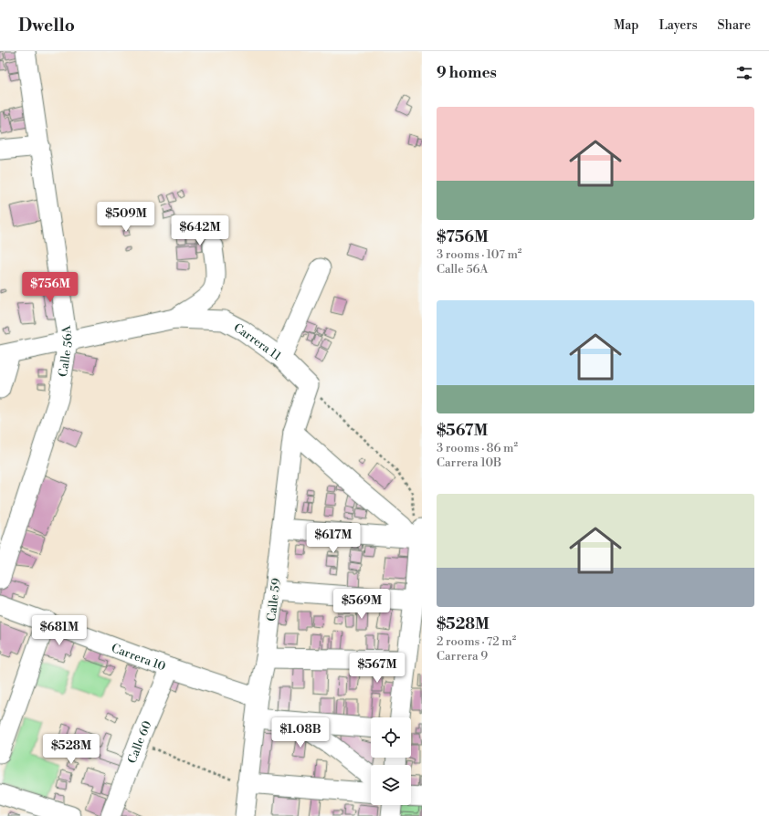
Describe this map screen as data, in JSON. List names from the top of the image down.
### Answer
{
  "streets": {
    "street": [
      "Carrera 11",
      "Calle 56A",
      "Calle 59",
      "Carrera 10",
      "Calle 60"
    ]
  },
  "crossings": [
    ["Carrera 11", "Calle 56A"],
    ["Carrera 11", "Calle 59"],
    ["Calle 59", "Carrera 10"],
    ["Carrera 10", "Calle 60"]
  ],
  "page": {
    "header": "Dwello",
    "nav": ["Map", "Layers", "Share"],
    "heading": "9 homes",
    "list": [
      {
        "name": "$756M",
        "note": "3 rooms · 107 m² · Calle 56A"
      },
      {
        "name": "$567M",
        "note": "3 rooms · 86 m² · Carrera 10B"
      },
      {
        "name": "$528M",
        "note": "2 rooms · 72 m² · Carrera 9"
      }
    ],
    "price": [
      "$509M",
      "$642M",
      "$756M",
      "$617M",
      "$569M",
      "$681M",
      "$567M",
      "$1.08B",
      "$528M"
    ]
  }
}
